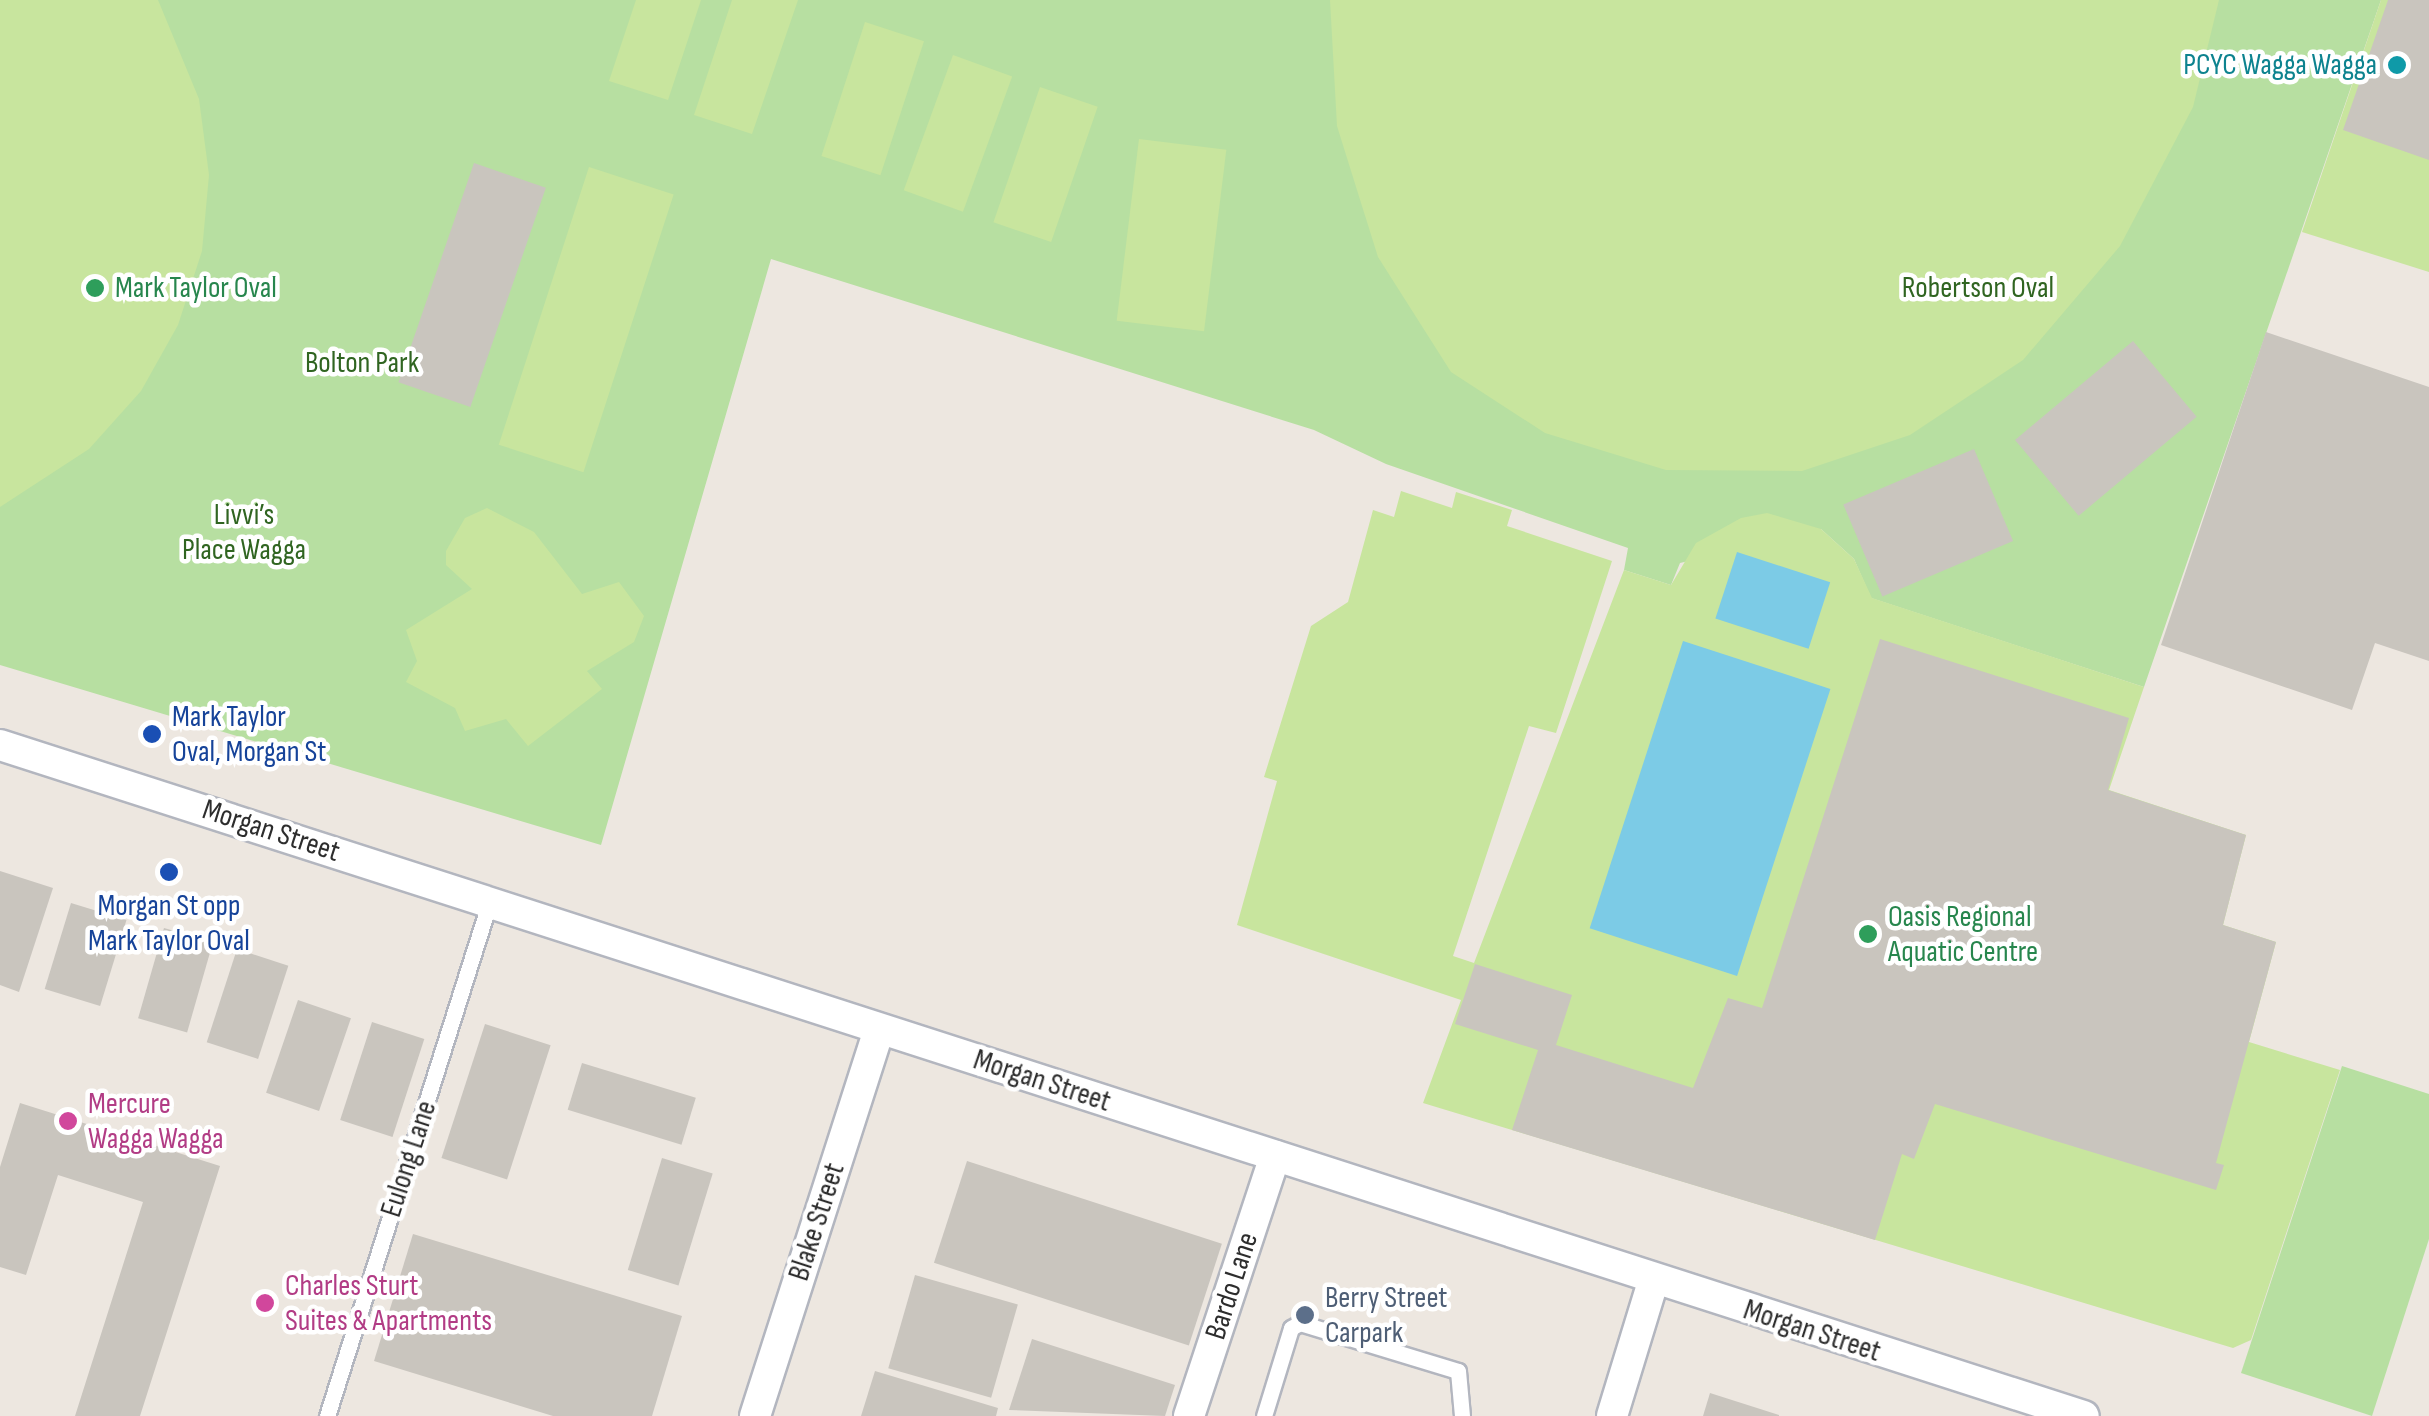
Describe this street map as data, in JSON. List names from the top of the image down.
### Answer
{
  "streets": {
    "street": ["Morgan Street", "Blake Street", "Bardo Lane"],
    "lane": ["Eulong Lane"]
  },
  "crossings": [
    ["Morgan Street", "Eulong Lane"],
    ["Morgan Street", "Blake Street"],
    ["Morgan Street", "Bardo Lane"]
  ],
  "parks": ["Robertson Oval", "Bolton Park", "Livvi’s Place Wagga"],
  "places": [
    "PCYC Wagga Wagga",
    "Mark Taylor Oval",
    "Mark Taylor Oval, Morgan St",
    "Morgan St opp Mark Taylor Oval",
    "Oasis Regional Aquatic Centre",
    "Mercure Wagga Wagga",
    "Charles Sturt Suites & Apartments",
    "Berry Street Carpark"
  ]
}
